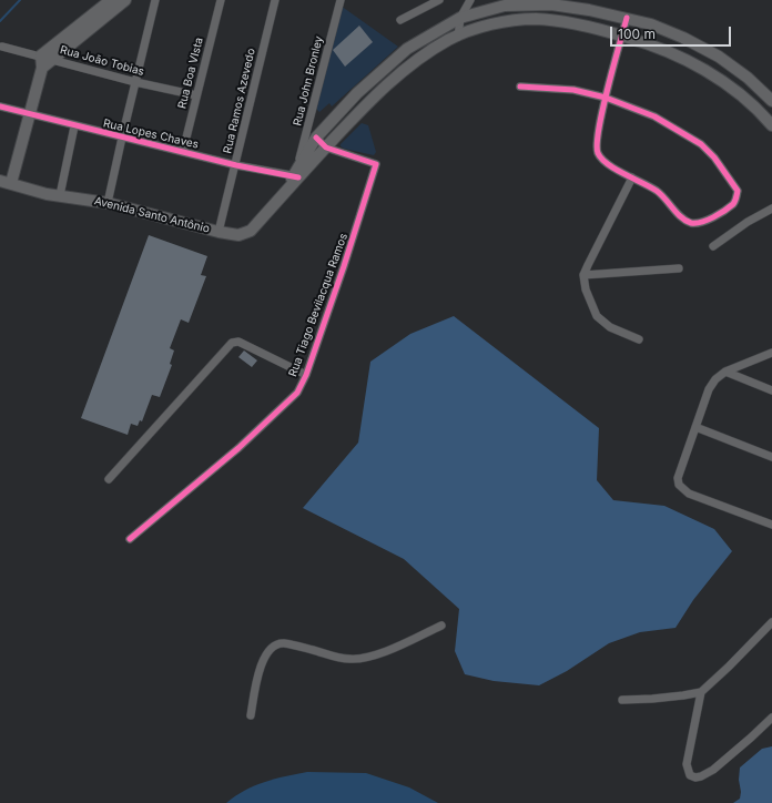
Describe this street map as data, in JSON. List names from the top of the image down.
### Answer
{
  "streets": {
    "main road": ["Avenida Santo Antônio"],
    "street": [
      "Rua João Tobias",
      "Rua Boa VIsta",
      "Rua John Bronley",
      "Rua Ramos Azevedo",
      "Rua Lopes Chaves",
      "Rua Tiago Bevilacqua Ramos"
    ]
  },
  "crossings": [
    ["Rua João Tobias", "Rua Boa VIsta"],
    ["Rua Boa VIsta", "Rua Lopes Chaves"],
    ["Rua John Bronley", "Rua Lopes Chaves"],
    ["Rua John Bronley", "Avenida Santo Antônio"],
    ["Rua Ramos Azevedo", "Rua Lopes Chaves"],
    ["Rua Ramos Azevedo", "Avenida Santo Antônio"],
    ["Rua Lopes Chaves", "Avenida Santo Antônio"],
    ["Avenida Santo Antônio", "Rua Tiago Bevilacqua Ramos"]
  ],
  "scale_bar": "100 m"
}
